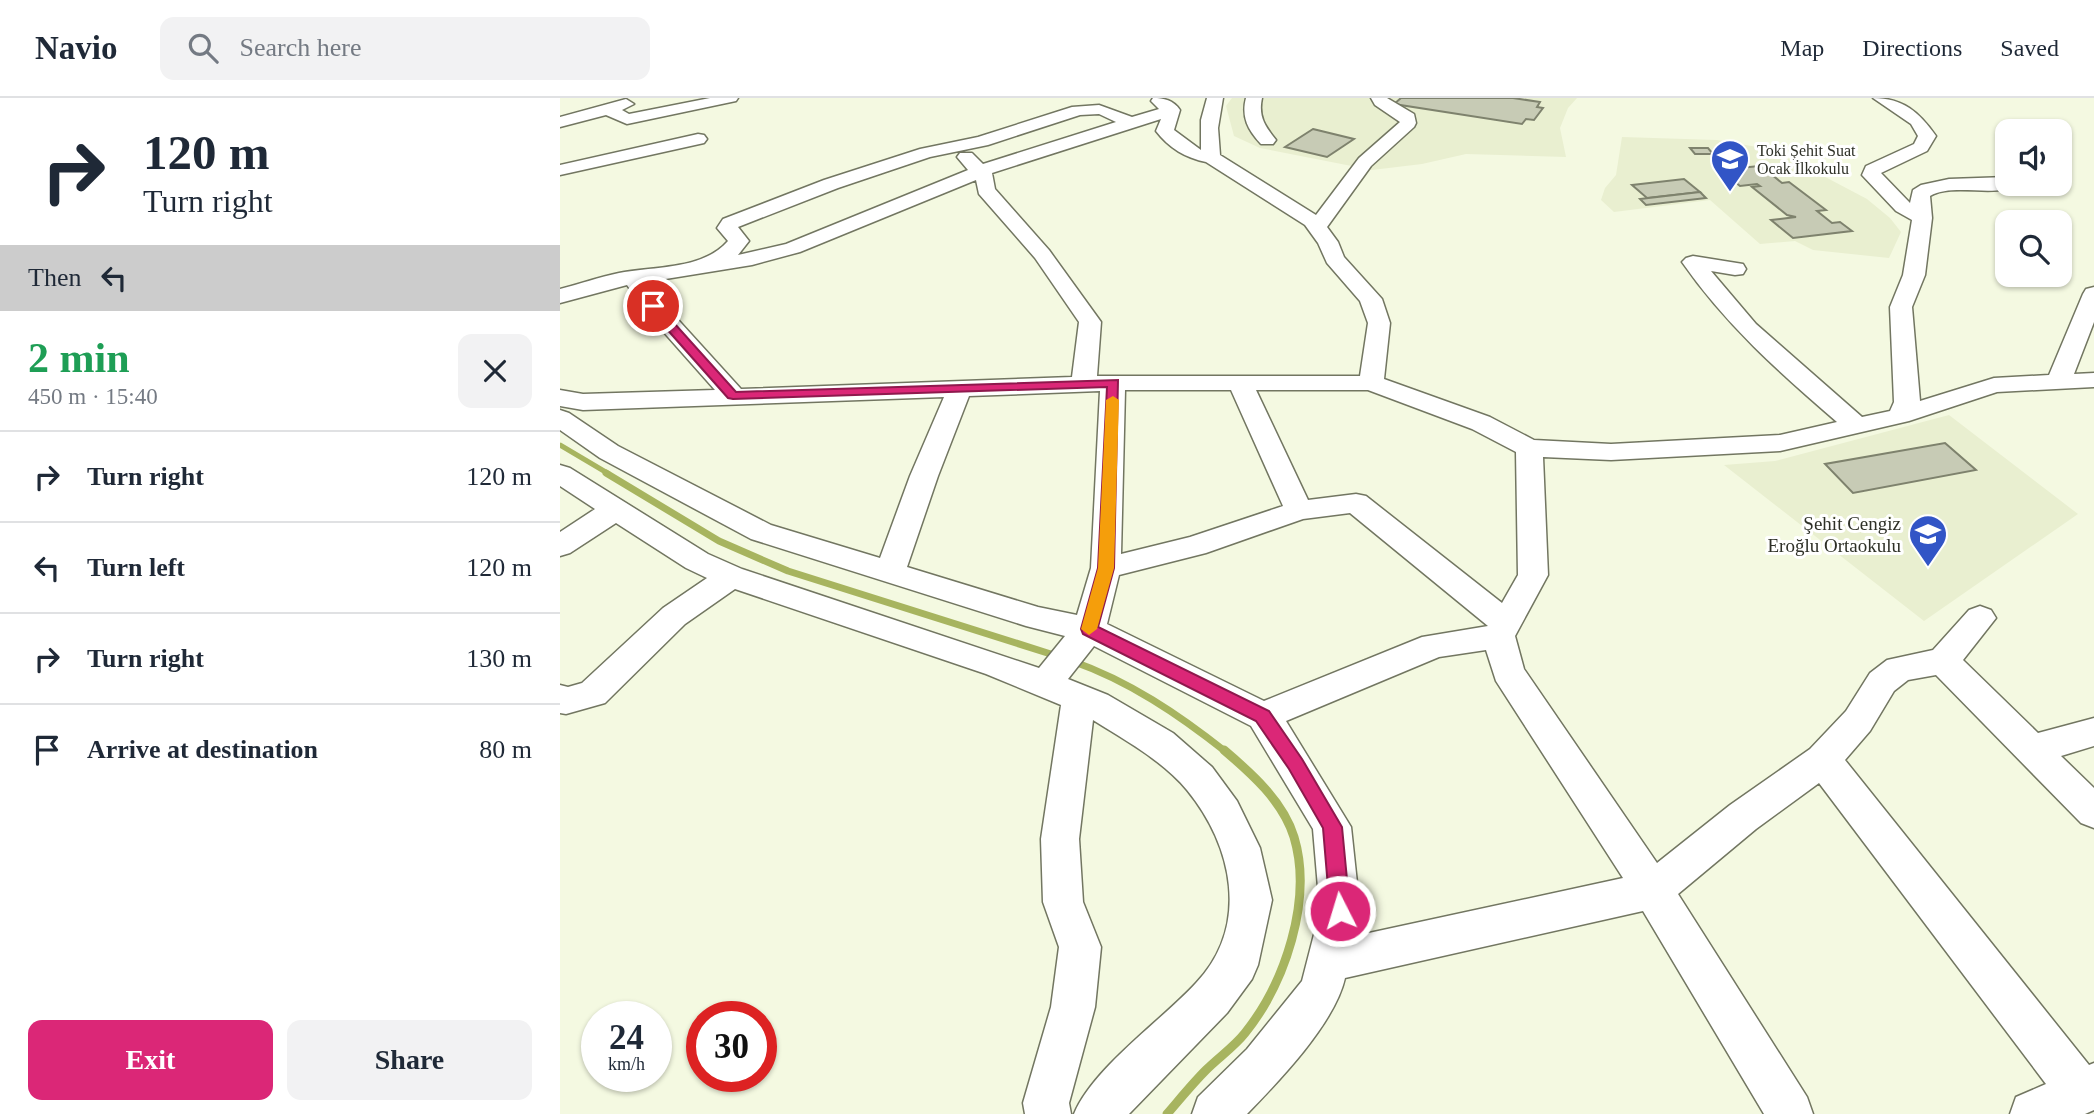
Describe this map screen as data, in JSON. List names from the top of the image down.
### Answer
{
  "places": {
    "school or university": ["Toki Şehit Suat Ocak İlkokulu", "Şehit Cengiz Eroğlu Ortaokulu"]
  },
  "page": {
    "header": "Navio",
    "search": "Search here",
    "nav": ["Map", "Directions", "Saved"],
    "turn": ["120 m", "Turn right"],
    "then": "Then",
    "heading": ["2 min", "450 m · 15:40"],
    "list": [
      {
        "name": "Turn right",
        "value": "120 m"
      },
      {
        "name": "Turn left",
        "value": "120 m"
      },
      {
        "name": "Turn right",
        "value": "130 m"
      },
      {
        "name": "Arrive at destination",
        "value": "80 m"
      }
    ],
    "speed": "24 km/h",
    "limit": "30",
    "buttons": ["Exit", "Share"]
  }
}
